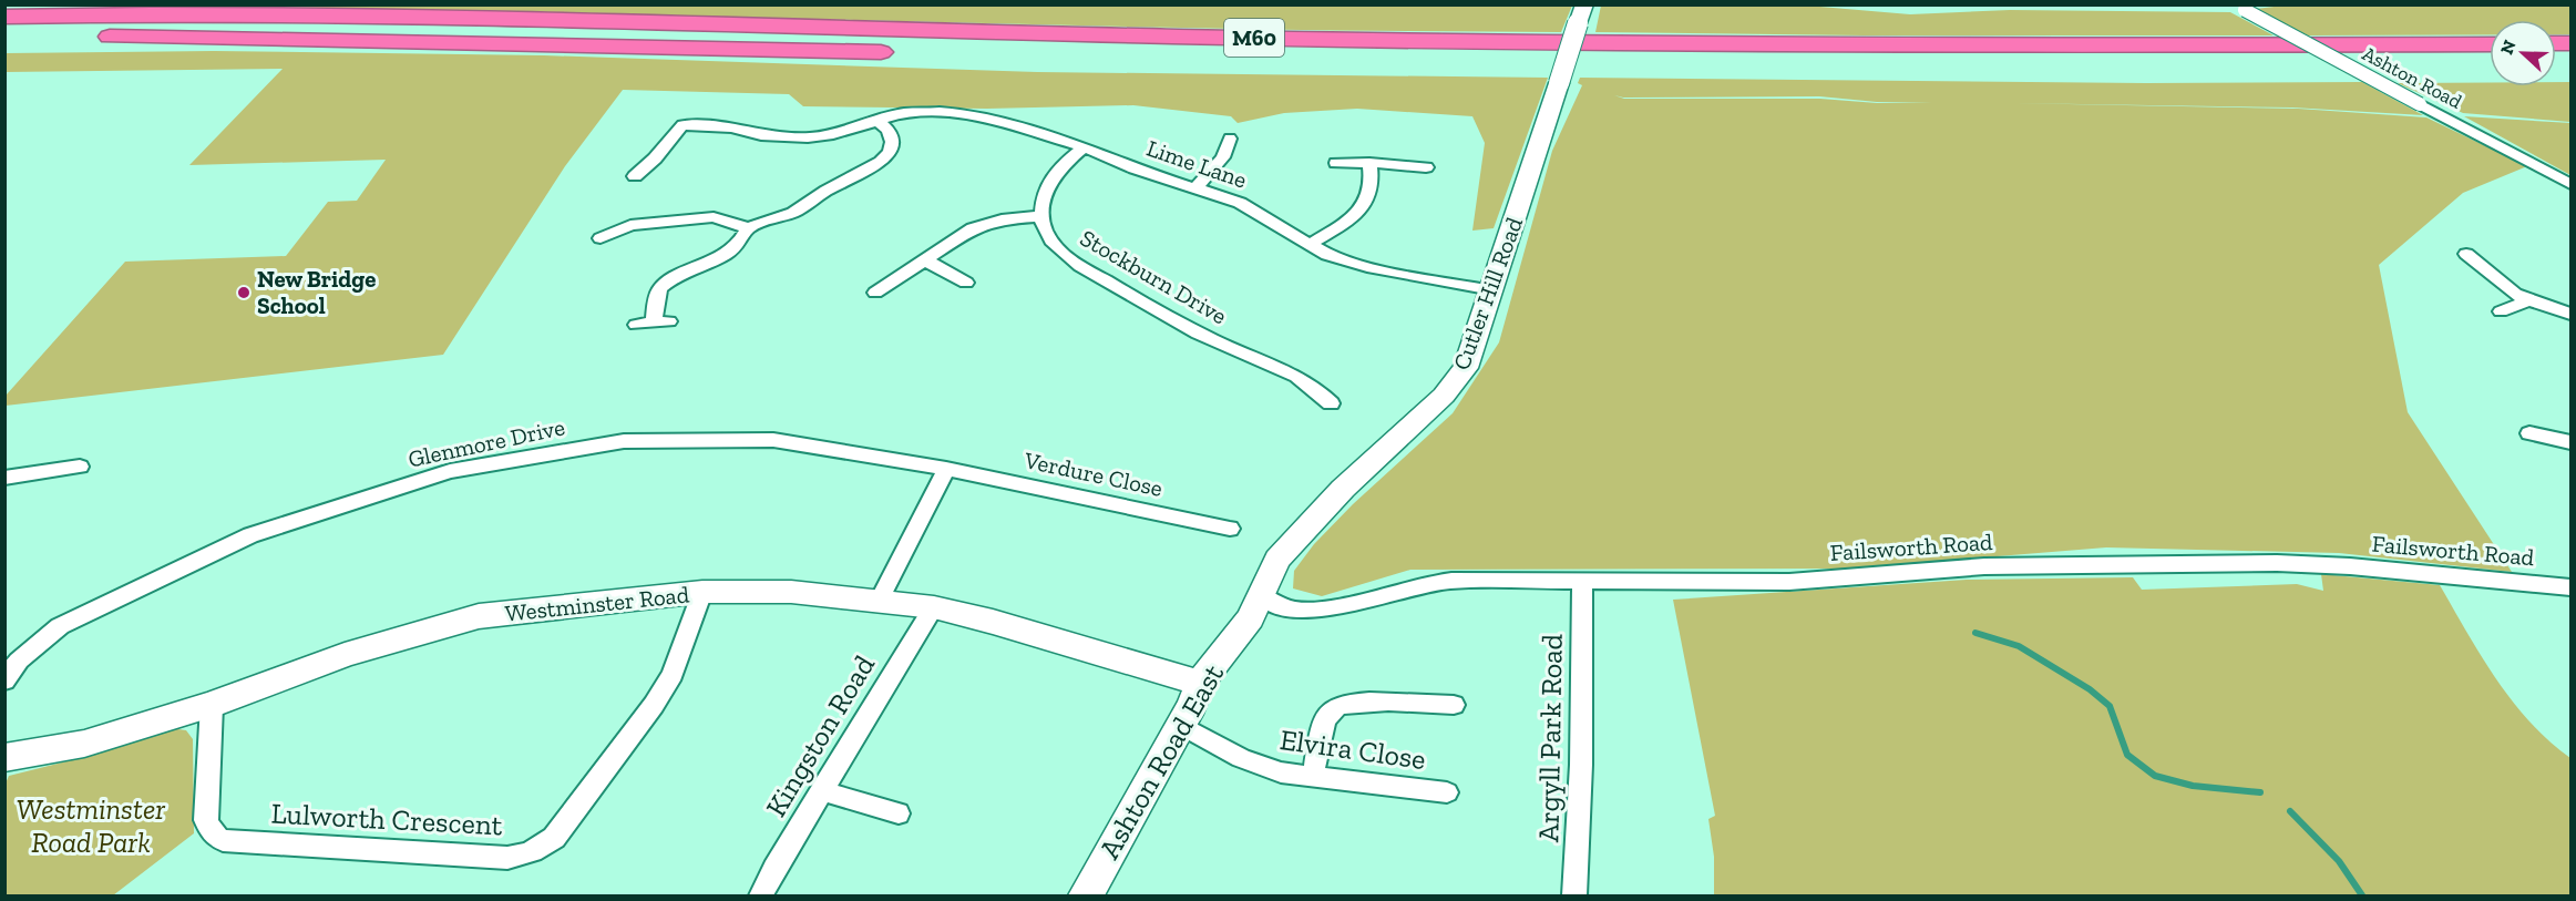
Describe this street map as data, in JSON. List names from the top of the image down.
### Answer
{
  "streets": {
    "highway": ["M60"],
    "street": [
      "Ashton Road",
      "Lime Lane",
      "Stockburn Drive",
      "Cutler Hill Road",
      "Glenmore Drive",
      "Verdure Close",
      "Failsworth Road",
      "Westminster Road",
      "Kingston Road",
      "Argyll Park Road",
      "Elvira Close",
      "Ashton Road East",
      "Lulworth Crescent"
    ]
  },
  "crossings": [
    ["Lime Lane", "Cutler Hill Road"],
    ["Cutler Hill Road", "Failsworth Road"],
    ["Cutler Hill Road", "Ashton Road East"],
    ["Glenmore Drive", "Verdure Close"],
    ["Failsworth Road", "Argyll Park Road"],
    ["Failsworth Road", "Ashton Road East"],
    ["Westminster Road", "Kingston Road"],
    ["Westminster Road", "Ashton Road East"],
    ["Westminster Road", "Lulworth Crescent"],
    ["Elvira Close", "Ashton Road East"]
  ],
  "parks": ["Westminster Road Park"],
  "places": ["New Bridge School"],
  "north": "left"
}
